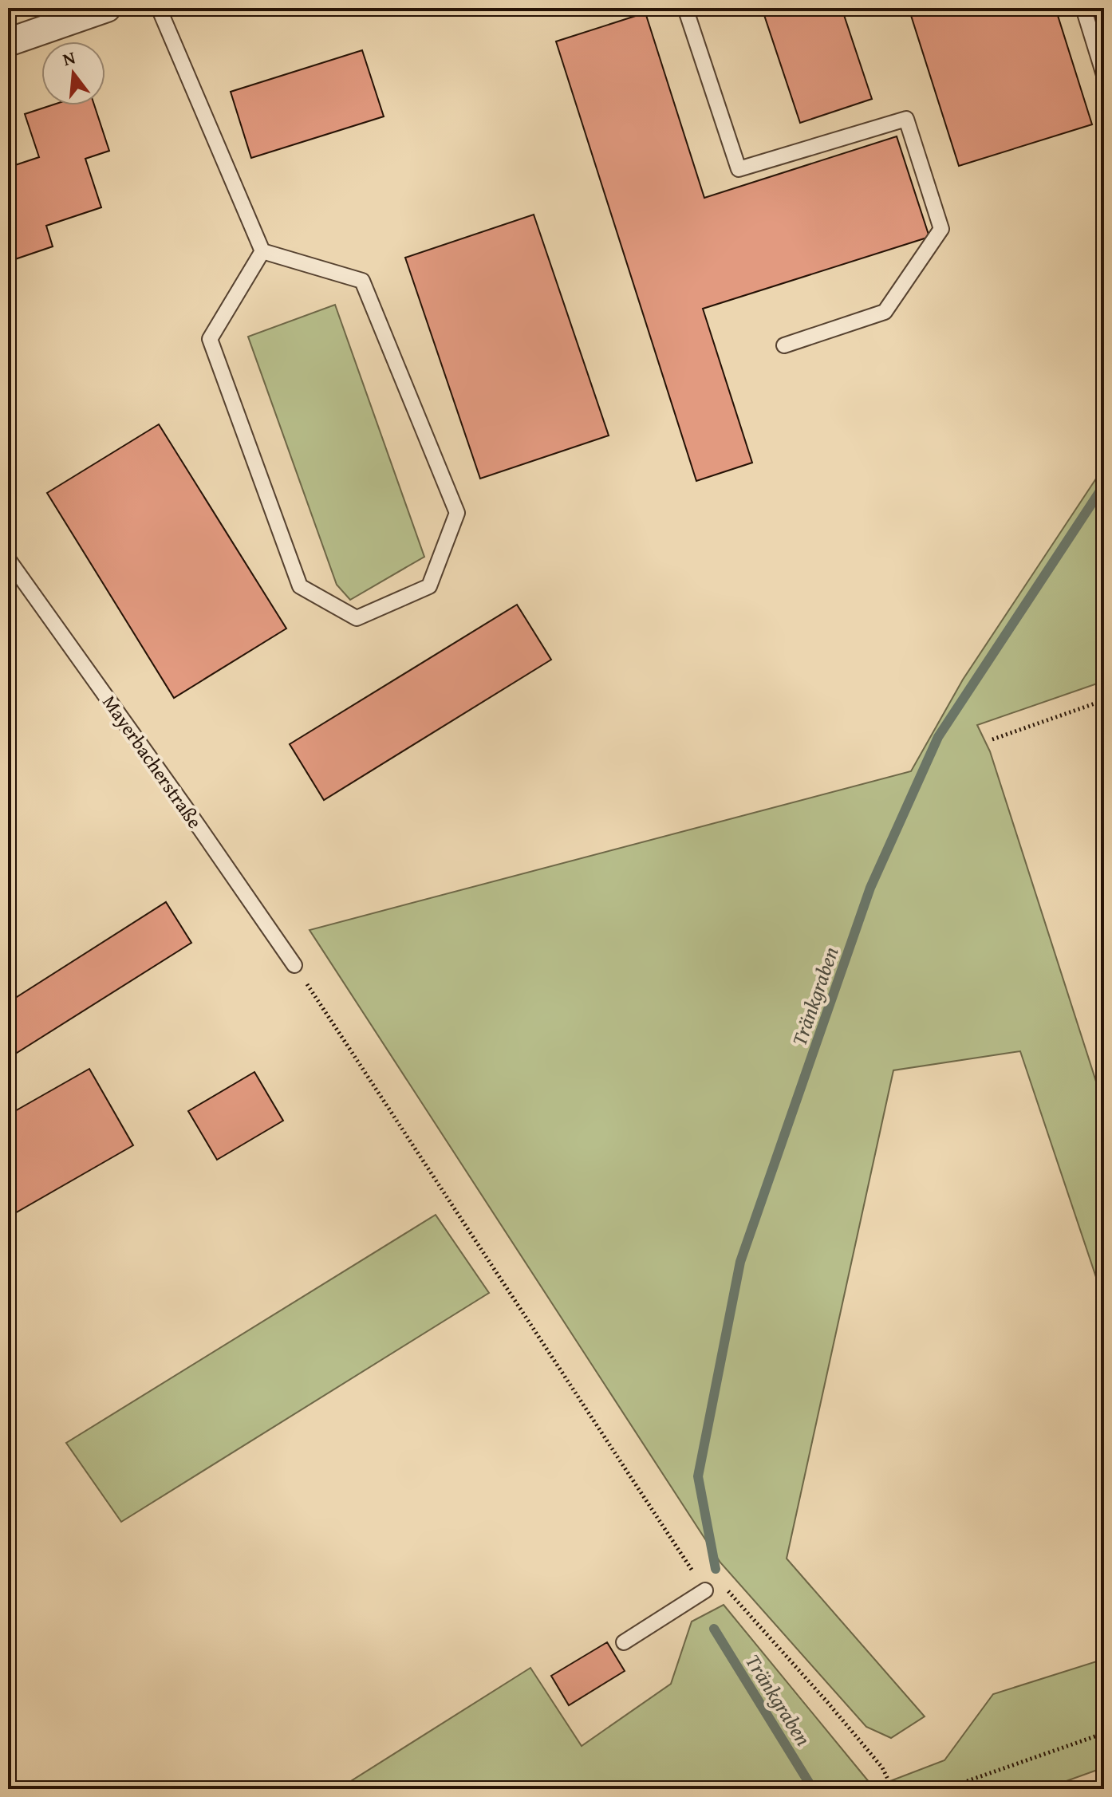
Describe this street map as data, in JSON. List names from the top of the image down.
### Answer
{
  "streets": {
    "lane": ["Mayerbacherstraße"]
  },
  "water": ["Tränkgraben"],
  "north": "top"
}
